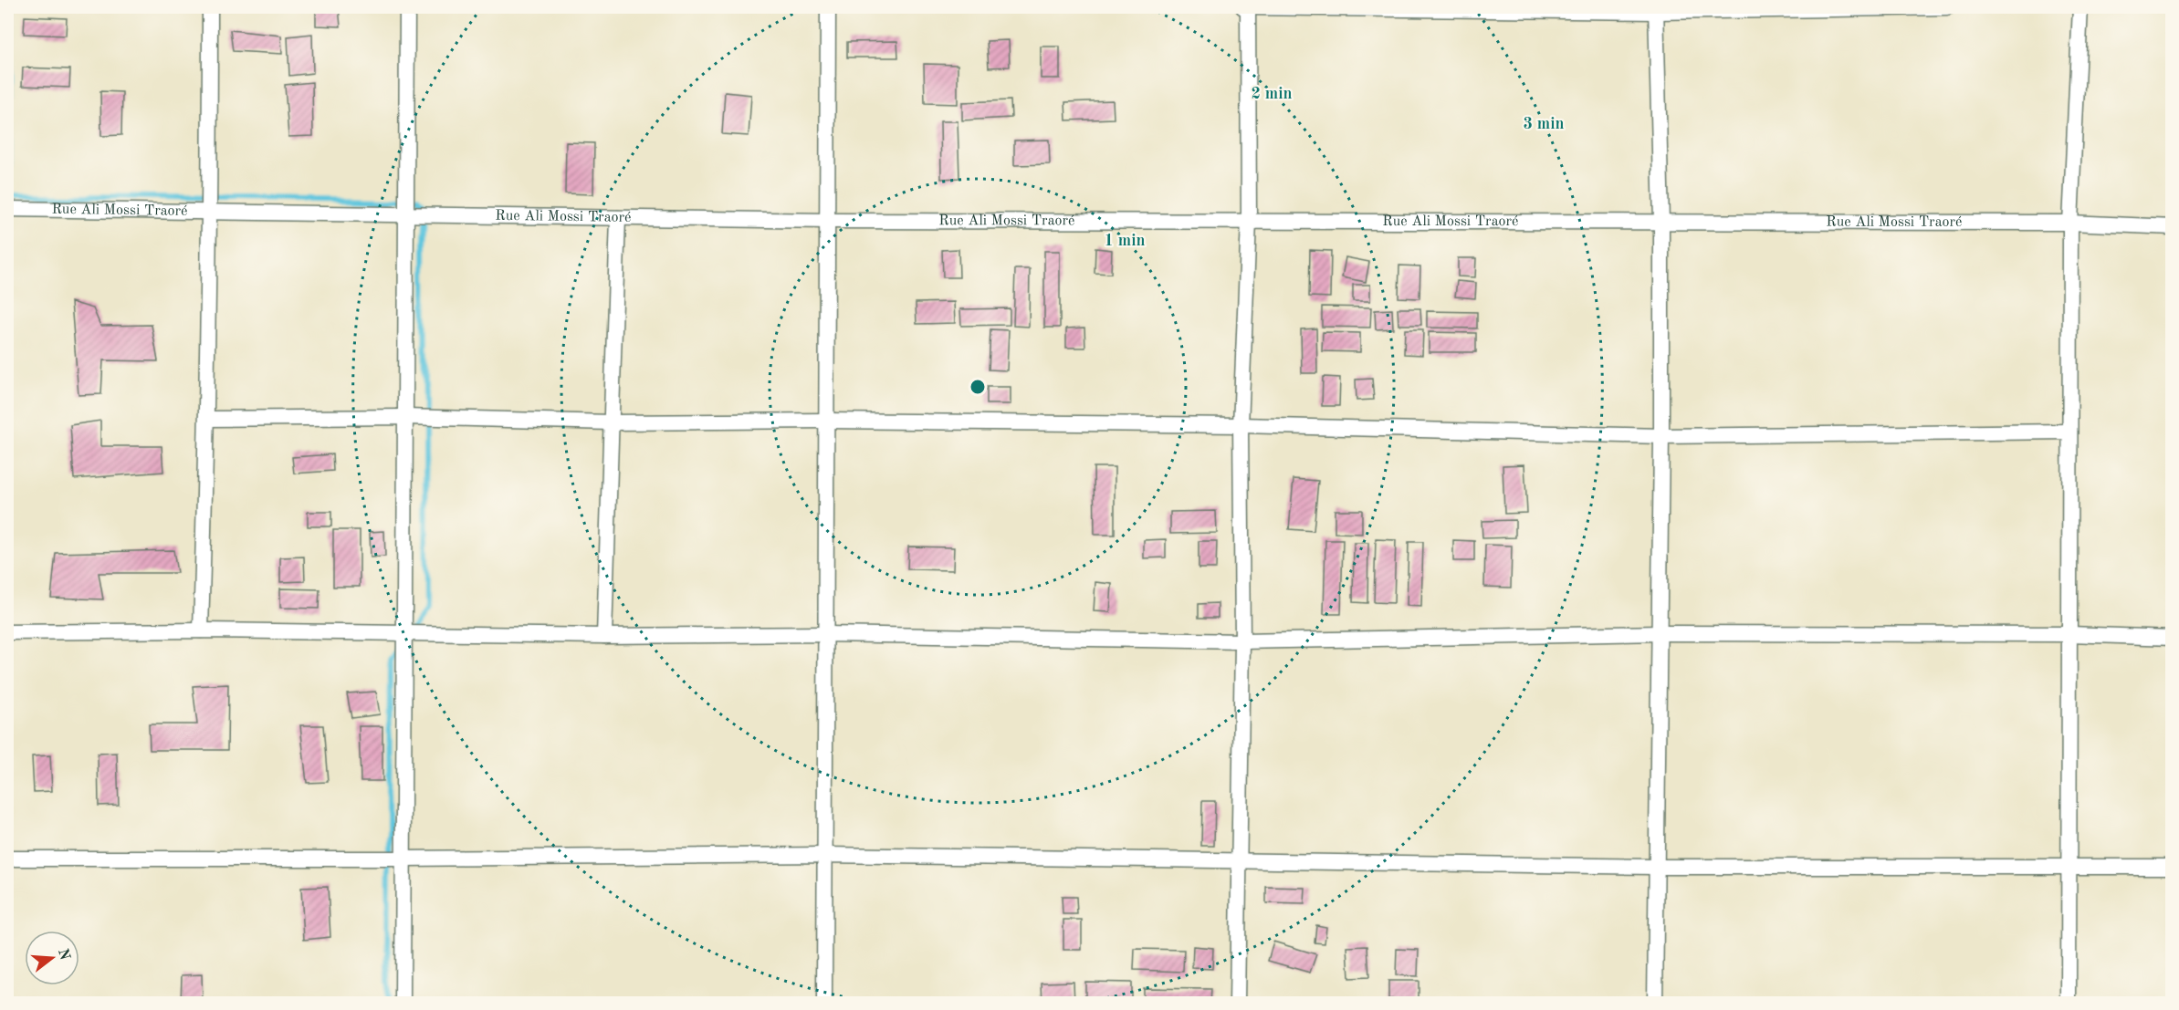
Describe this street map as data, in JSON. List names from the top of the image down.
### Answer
{
  "streets": {
    "street": ["Rue Ali Mossi Traoré"]
  },
  "north": "right",
  "rings": ["2 min", "3 min", "1 min"]
}
